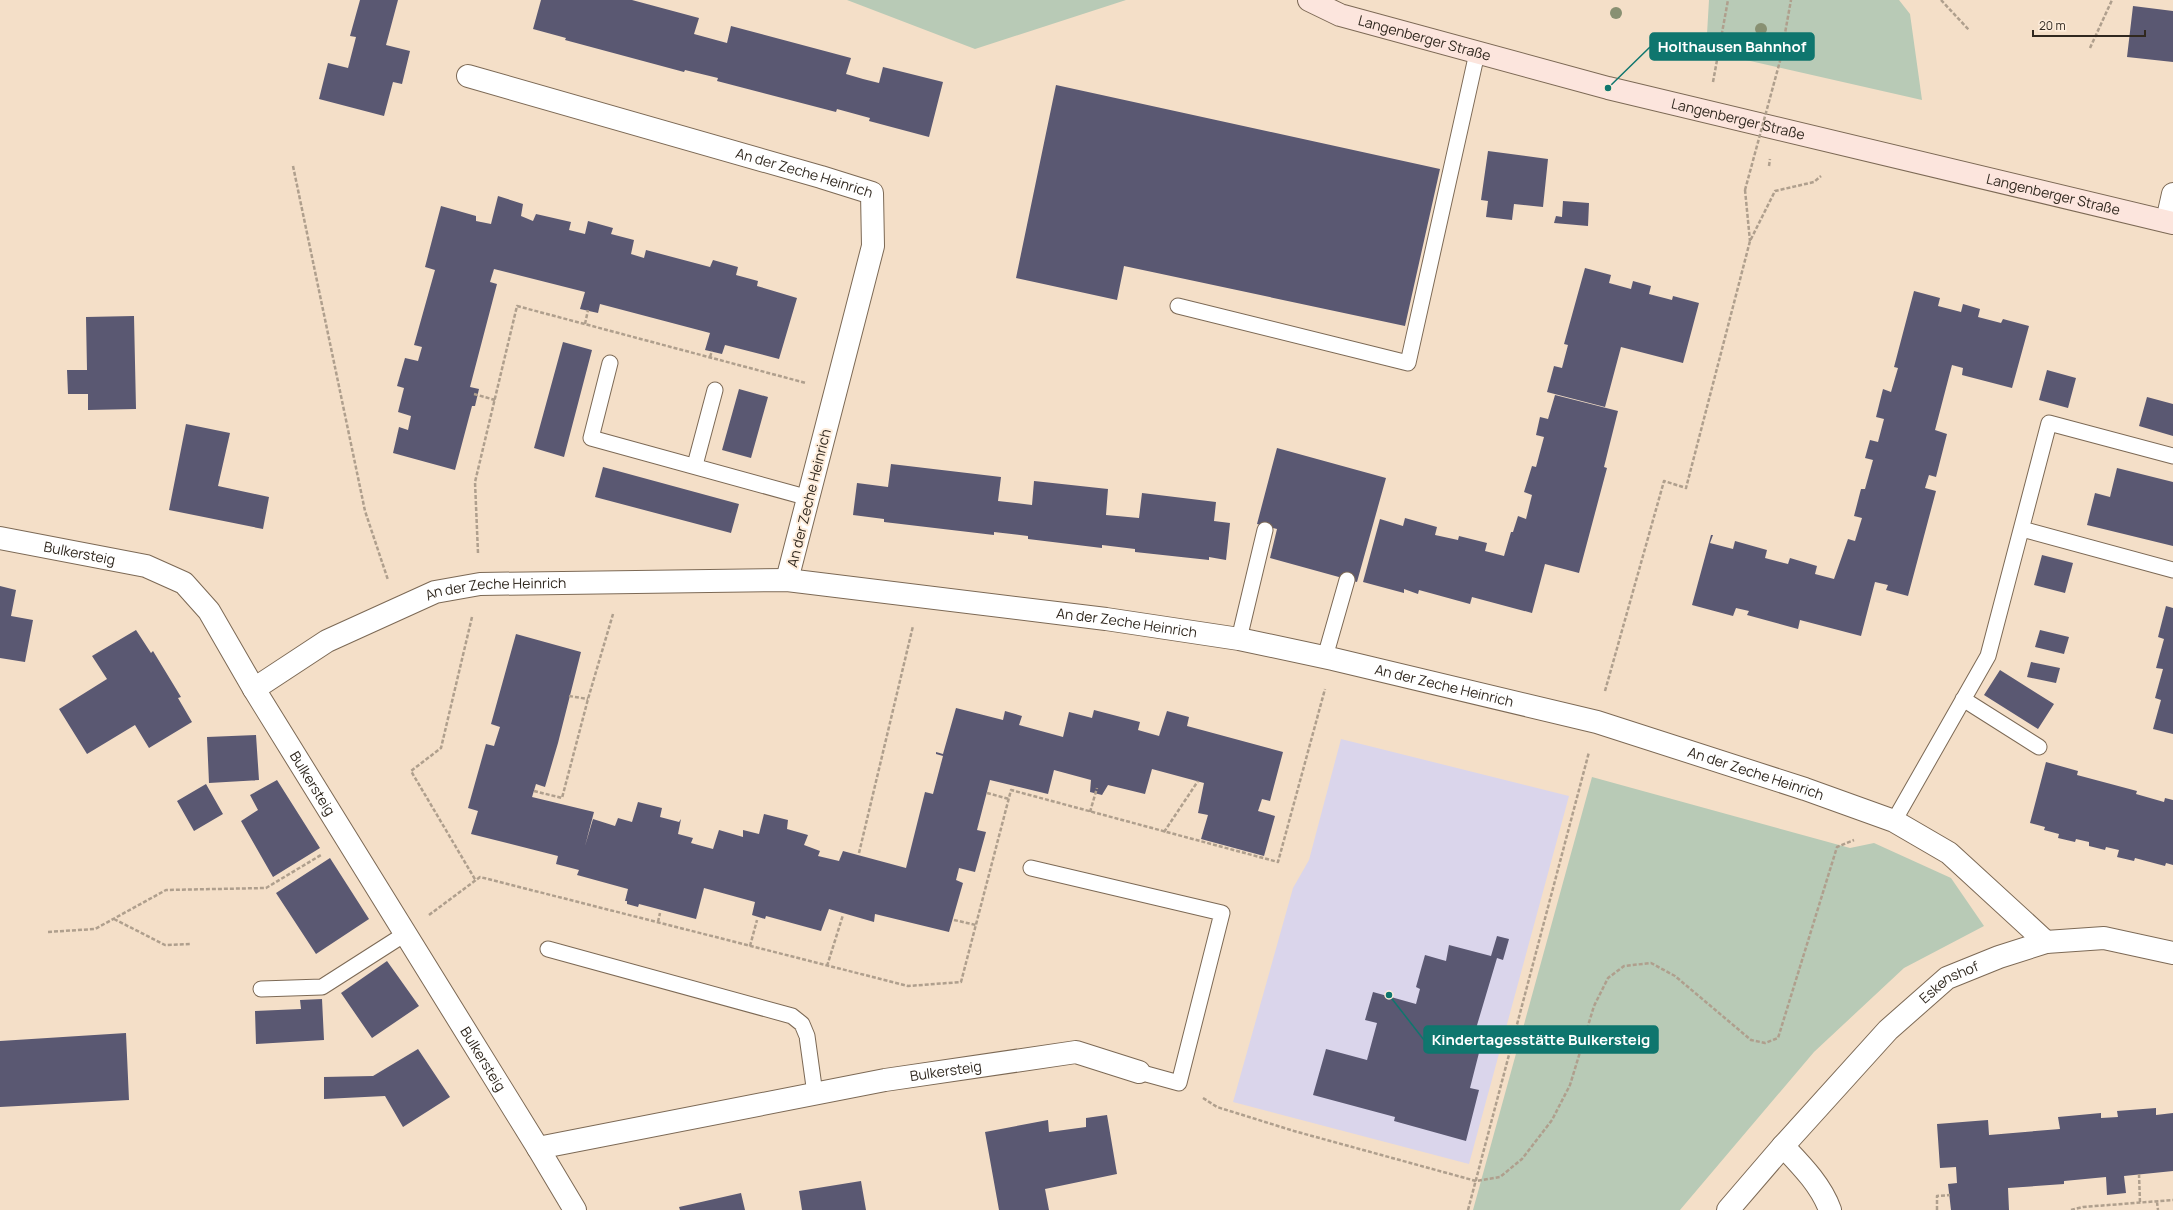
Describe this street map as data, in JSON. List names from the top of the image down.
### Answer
{
  "streets": {
    "main road": ["Langenberger Straße"],
    "street": ["An der Zeche Heinrich", "Bulkersteig", "Eskenshof"]
  },
  "crossings": [
    ["An der Zeche Heinrich", "Bulkersteig"],
    ["An der Zeche Heinrich", "Eskenshof"]
  ],
  "places": ["Holthausen Bahnhof", "Kindertagesstätte Bulkersteig"],
  "scale_bar": "20 m"
}
